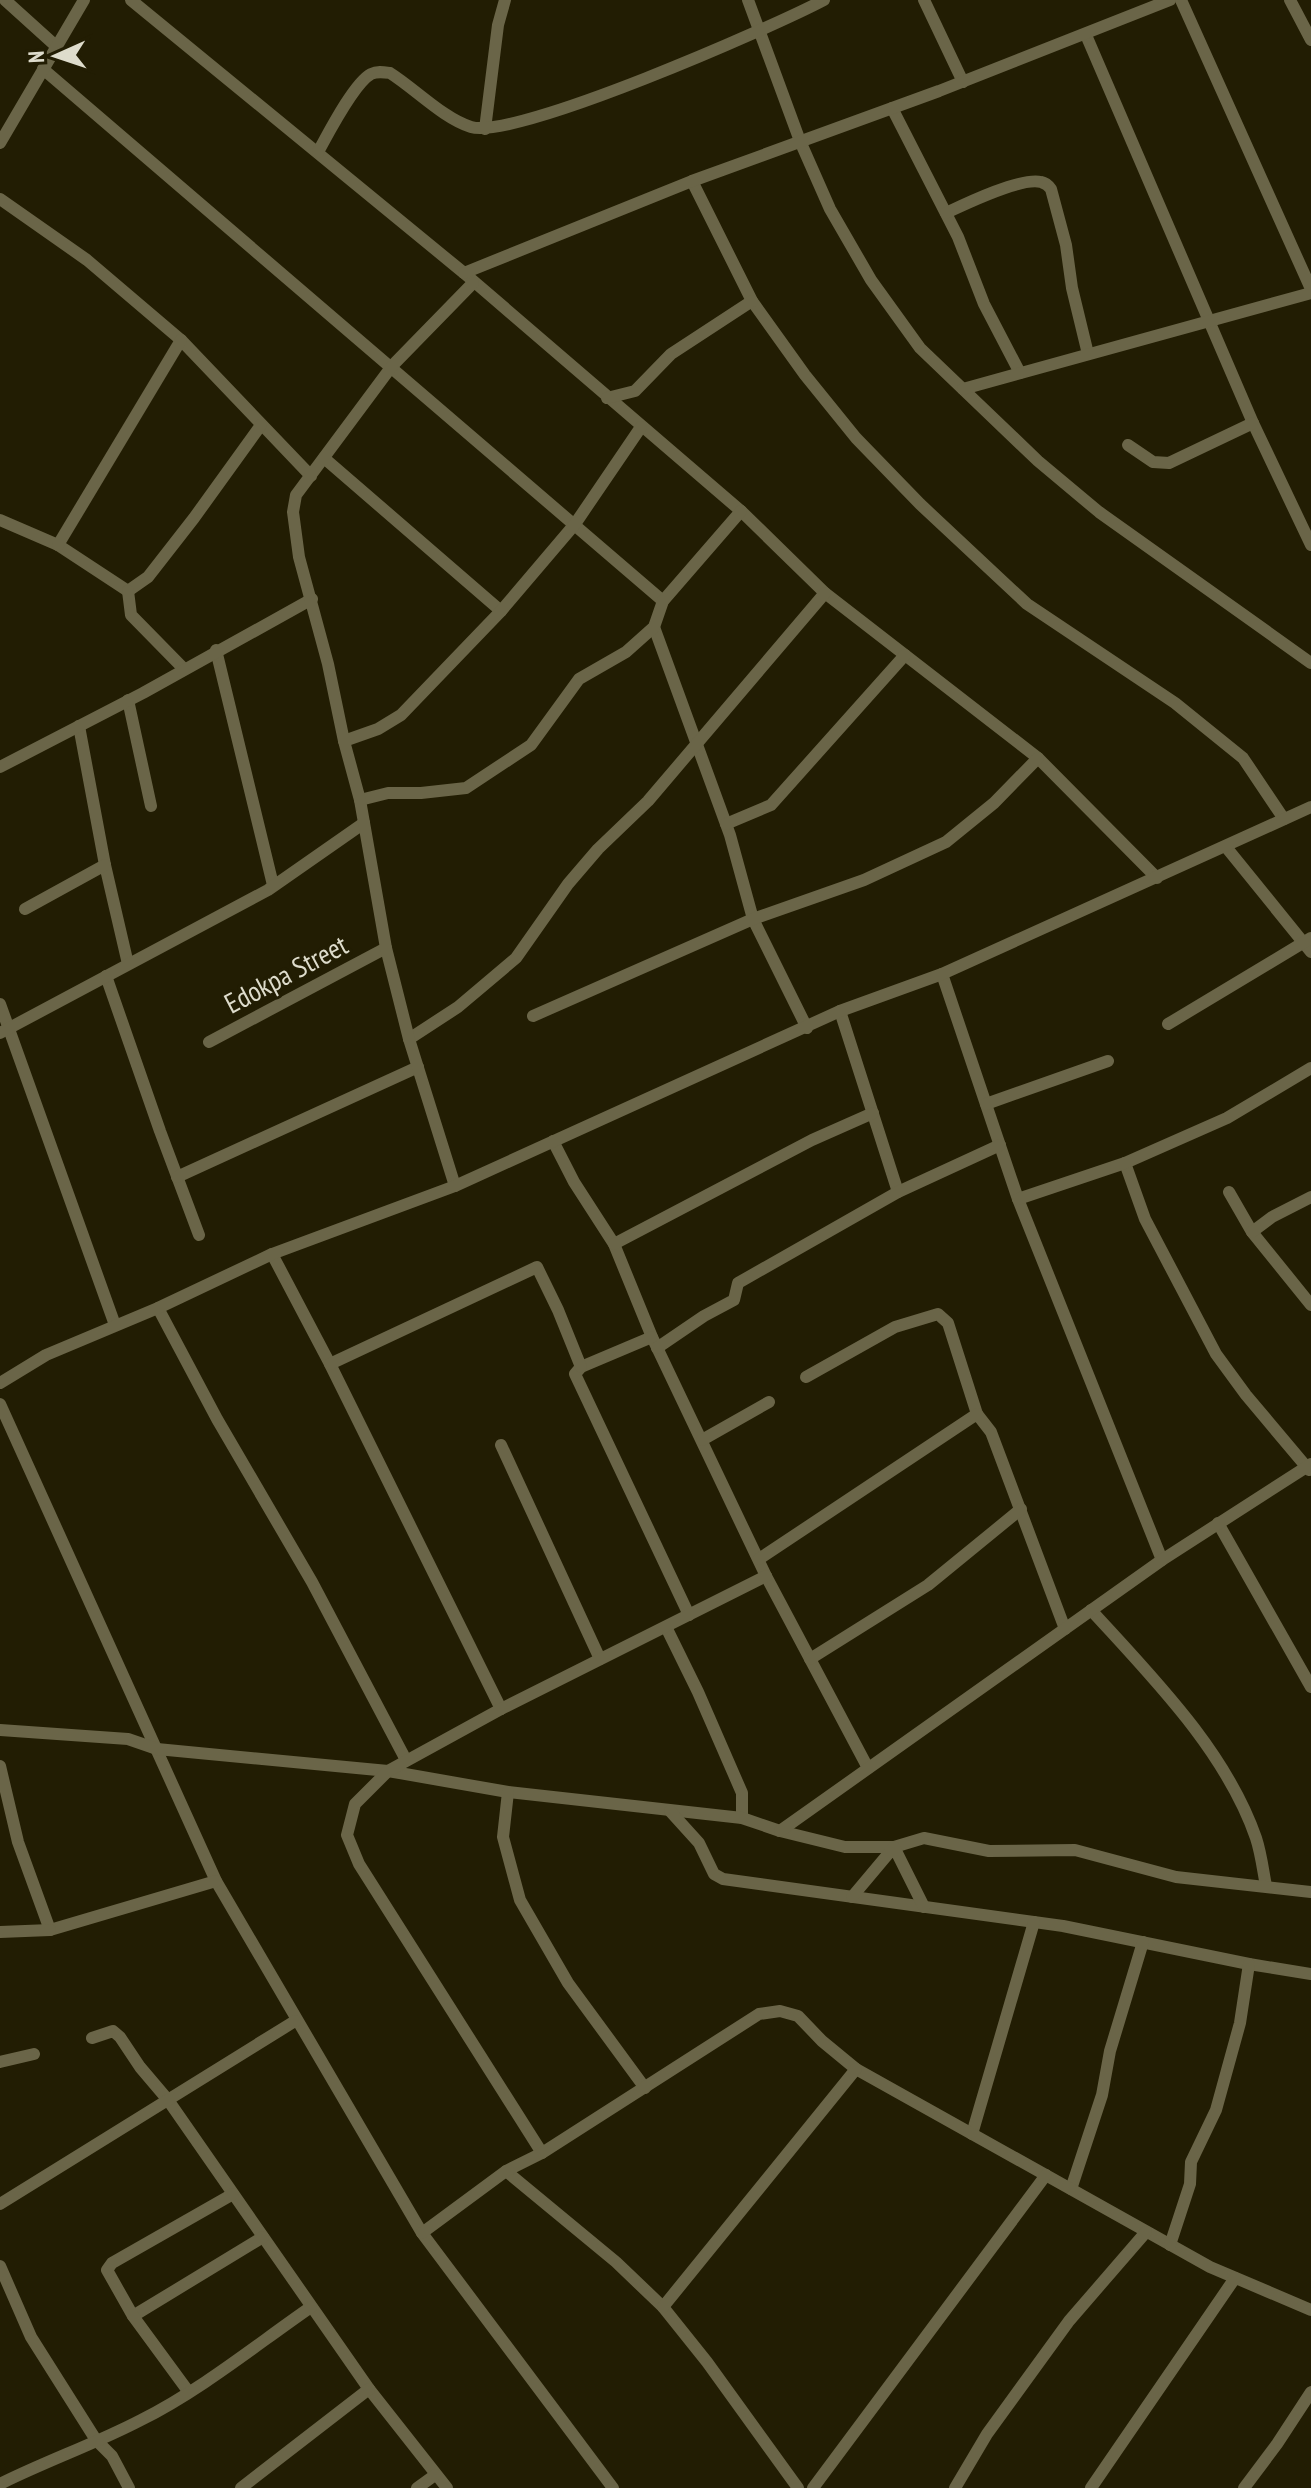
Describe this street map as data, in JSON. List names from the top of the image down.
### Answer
{
  "streets": {
    "street": ["Edokpa Street"]
  },
  "north": "left"
}
